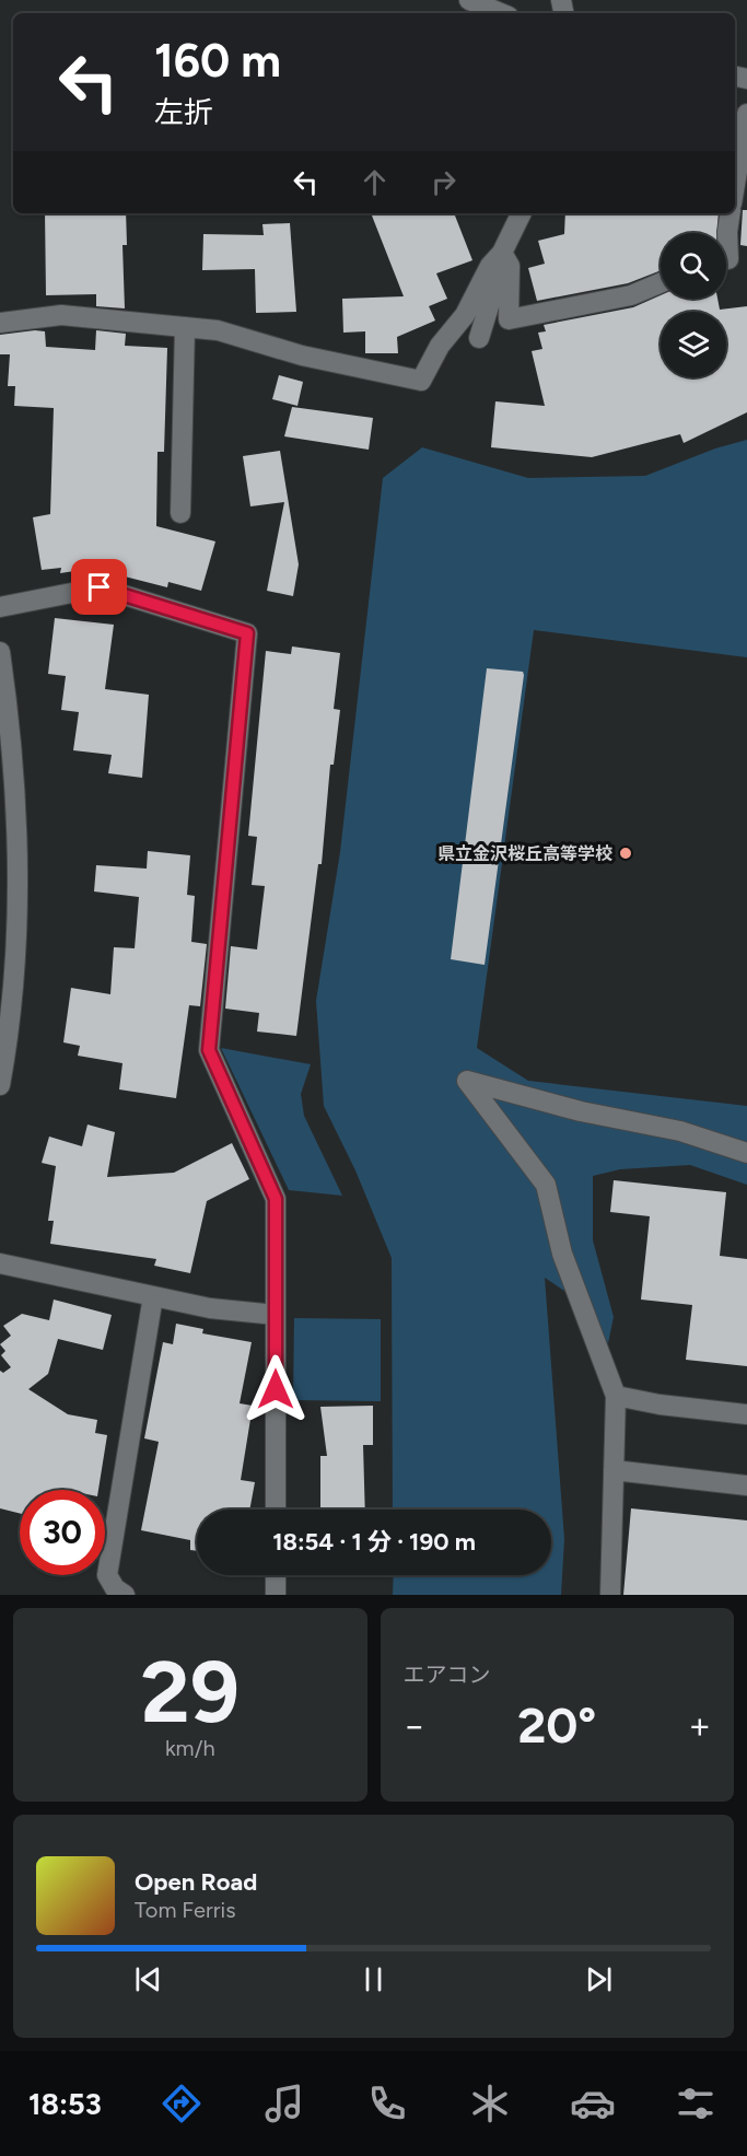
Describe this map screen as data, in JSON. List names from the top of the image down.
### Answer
{
  "places": ["県立金沢桜丘高等学校"],
  "page": {
    "turn": ["160 m", "左折"],
    "limit": "30",
    "trip": "18:54 · 1 分 · 190 m",
    "tile": [
      ["29", "km/h"],
      "エアコン"
    ],
    "heat": ["−", "20°", "+"],
    "song": ["Open Road", "Tom Ferris"],
    "tabs": "18:53"
  }
}
